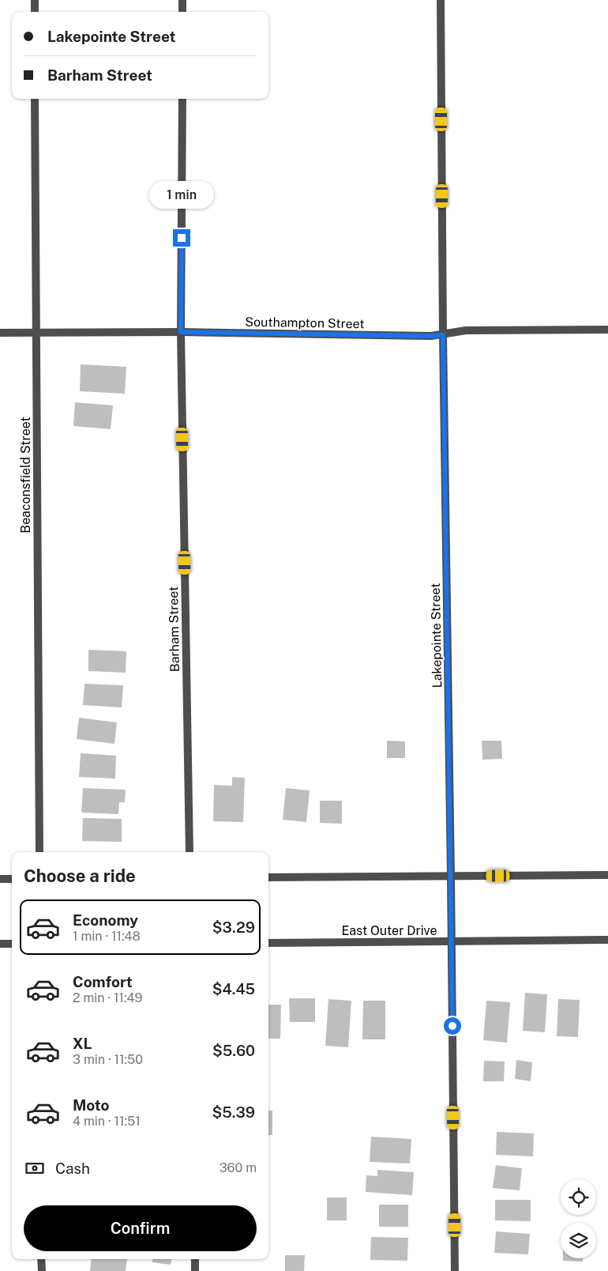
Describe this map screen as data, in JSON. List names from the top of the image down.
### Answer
{
  "streets": {
    "street": [
      "Southampton Street",
      "Beaconsfield Street",
      "Barham Street",
      "Lakepointe Street",
      "East Outer Drive"
    ]
  },
  "crossings": [
    ["Southampton Street", "Beaconsfield Street"],
    ["Southampton Street", "Barham Street"],
    ["Southampton Street", "Lakepointe Street"],
    ["Lakepointe Street", "East Outer Drive"]
  ],
  "page": {
    "banner": ["Lakepointe Street", "Barham Street"],
    "bubble": "1 min",
    "heading": "Choose a ride",
    "list": [
      {
        "name": "Economy",
        "note": "1 min · 11:48",
        "value": "$3.29"
      },
      {
        "name": "Comfort",
        "note": "2 min · 11:49",
        "value": "$4.45"
      },
      {
        "name": "XL",
        "note": "3 min · 11:50",
        "value": "$5.60"
      },
      {
        "name": "Moto",
        "note": "4 min · 11:51",
        "value": "$5.39"
      }
    ],
    "pay": ["Cash", "360 m"],
    "buttons": "Confirm"
  }
}
